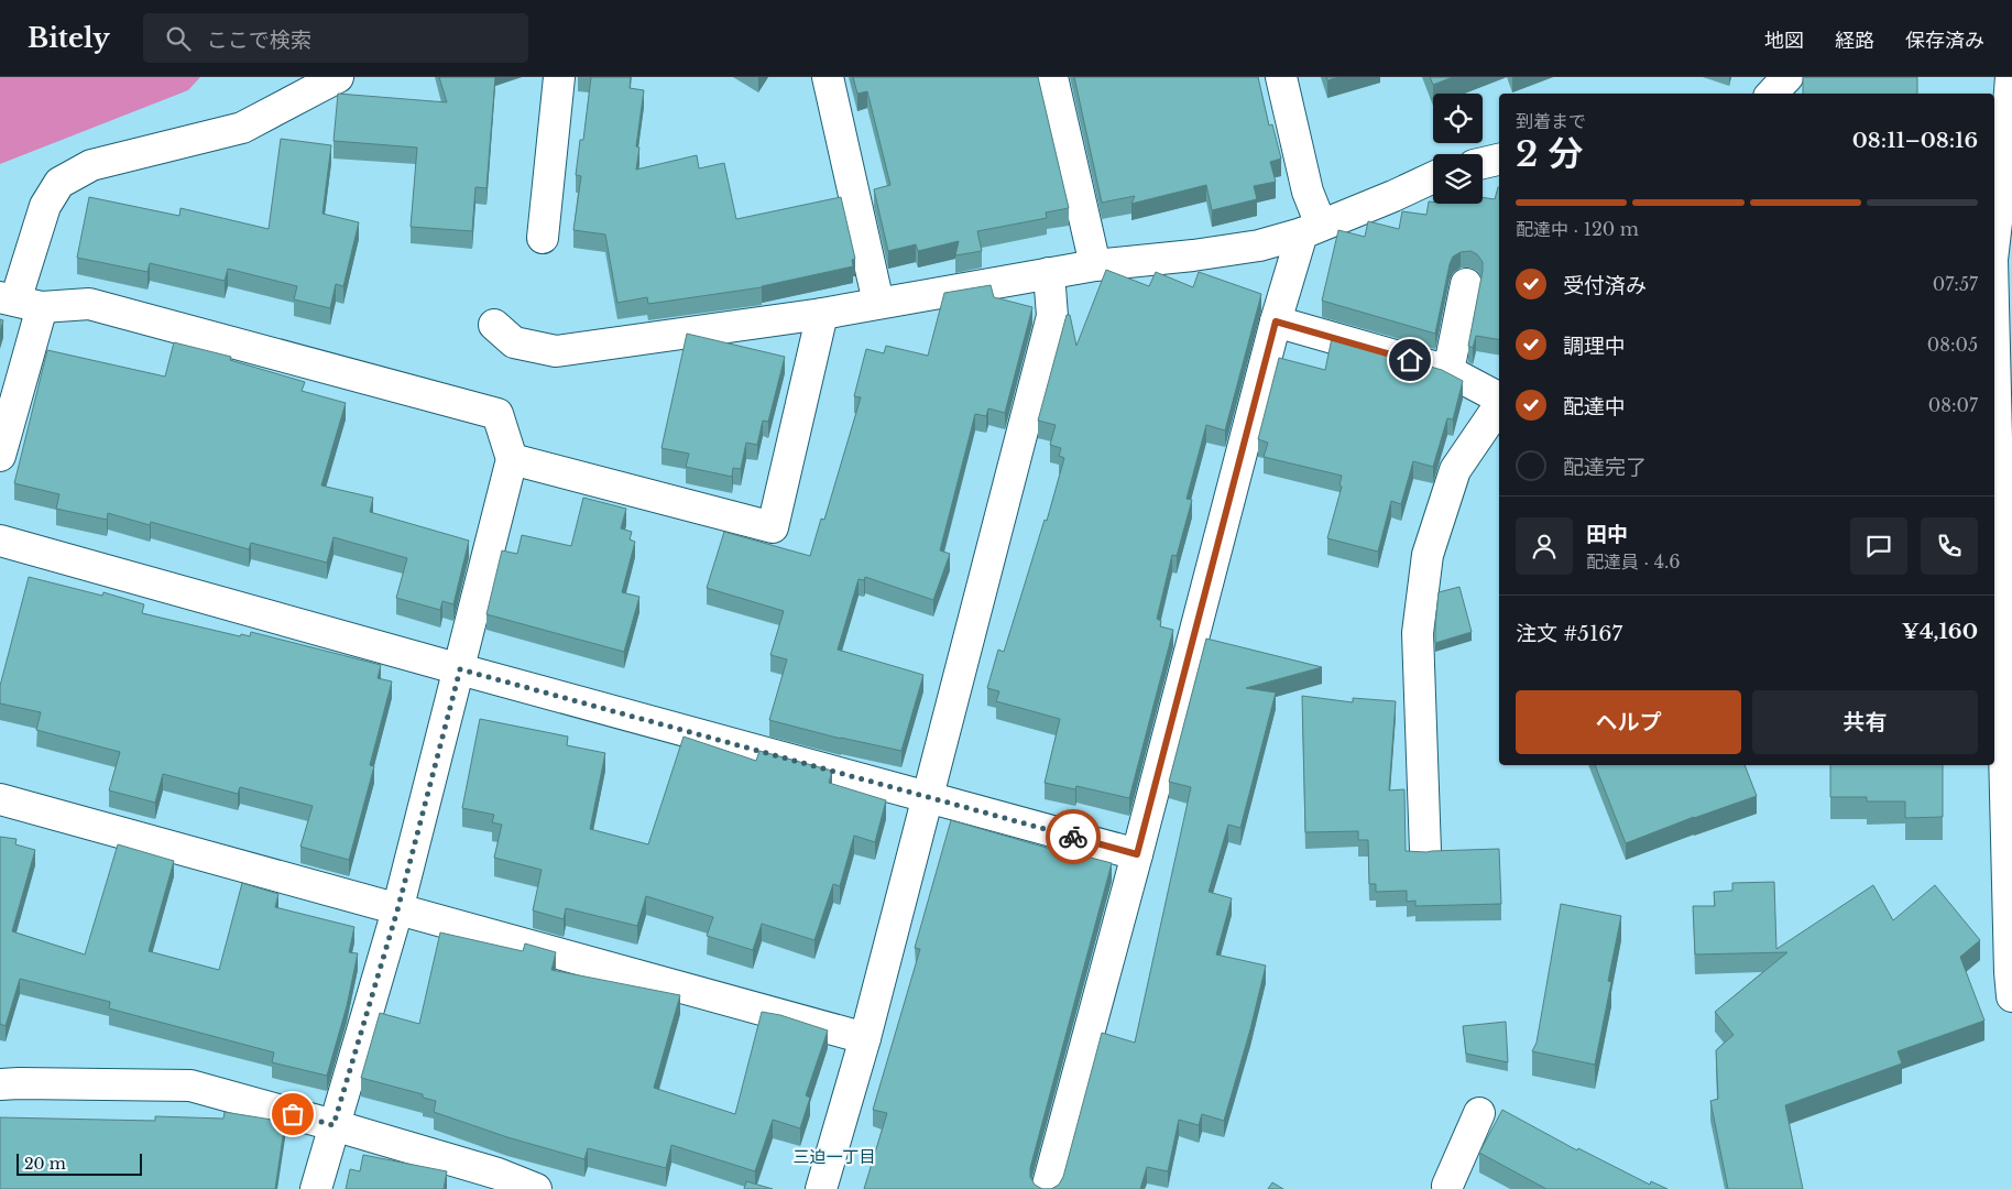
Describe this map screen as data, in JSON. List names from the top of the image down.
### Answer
{
  "districts": ["三迫一丁目"],
  "scale_bar": "20 m",
  "page": {
    "header": "Bitely",
    "search": "ここで検索",
    "nav": ["地図", "経路", "保存済み"],
    "heading": ["2 分", "到着まで", "08:11–08:16"],
    "panel": [
      "田中",
      "配達員 · 4.6",
      "注文 #5167",
      "¥4,160"
    ],
    "bar": "配達中 · 120 m",
    "list": [
      ["受付済み", "07:57"],
      ["調理中", "08:05"],
      ["配達中", "08:07"],
      "配達完了"
    ],
    "buttons": ["ヘルプ", "共有"],
    "scale": "20 m"
  }
}
